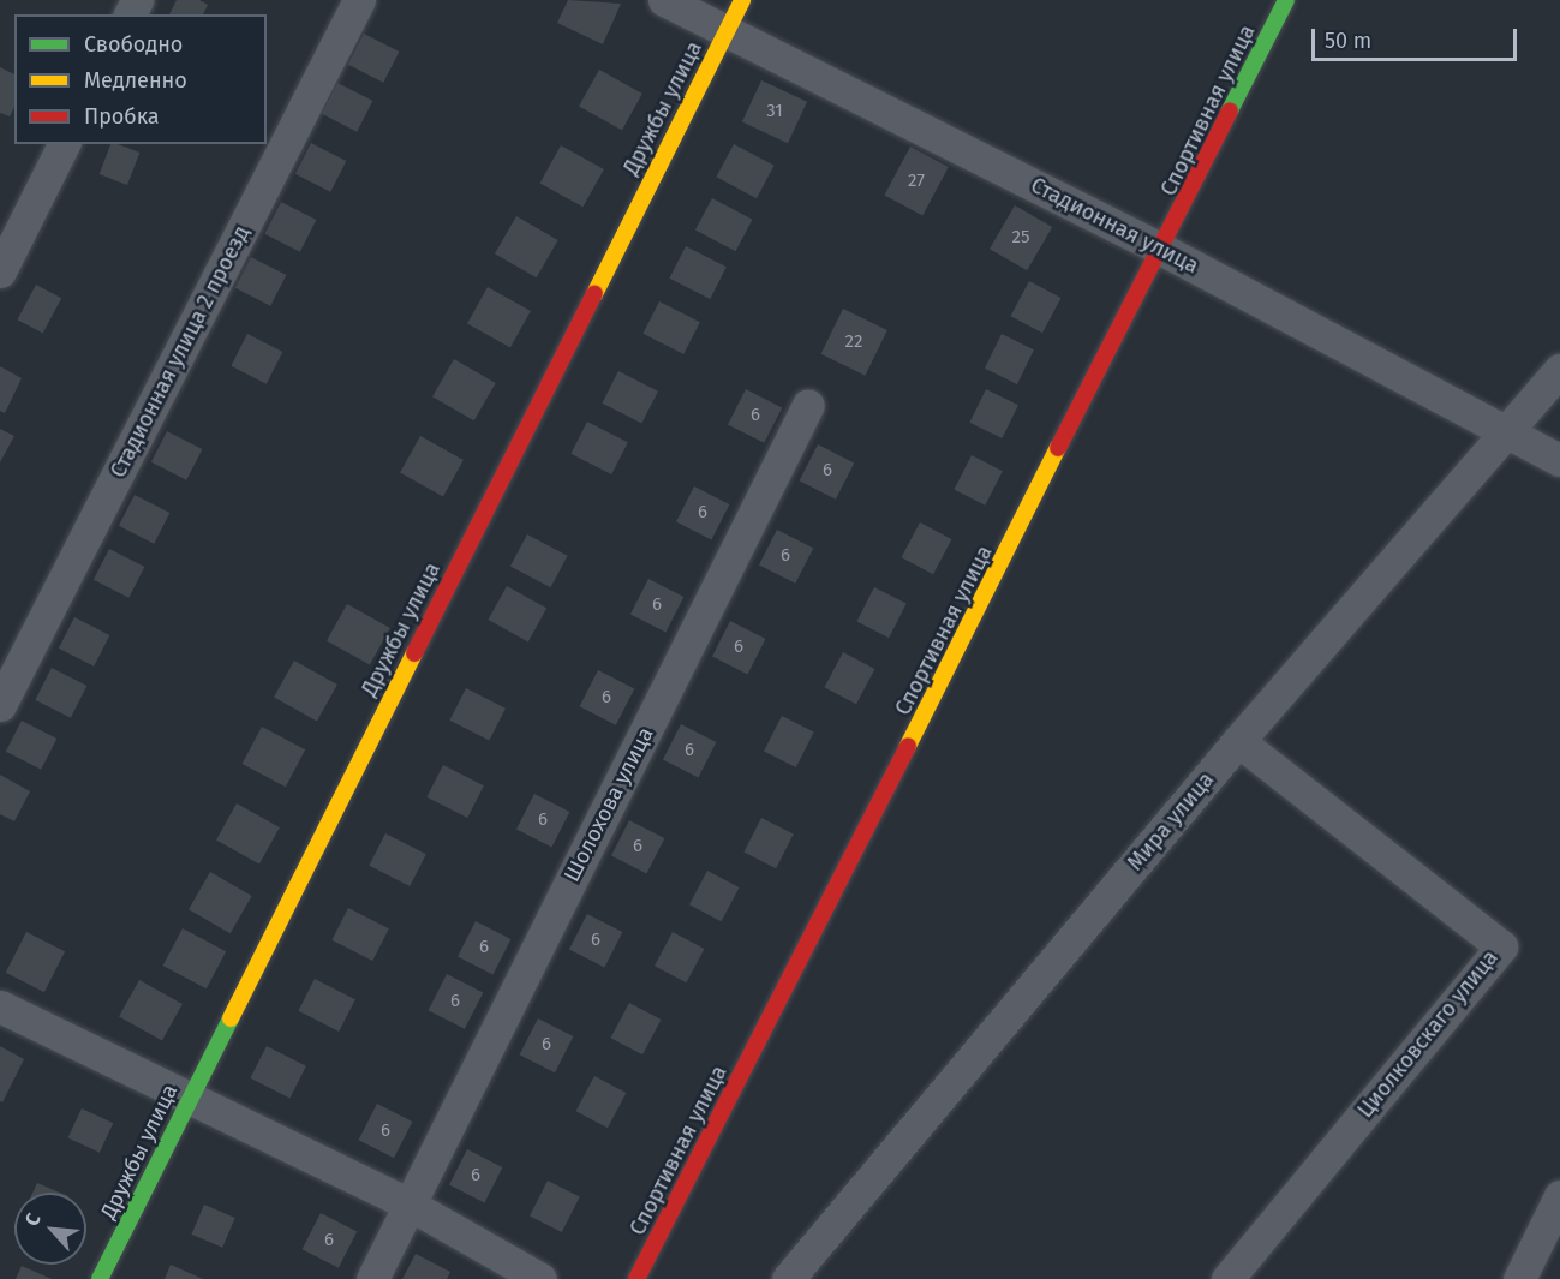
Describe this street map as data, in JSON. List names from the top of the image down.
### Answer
{
  "streets": {
    "street": [
      "Дружбы улица",
      "Спортивная улица",
      "Стадионная улица",
      "Стадионная улица 2 проезд",
      "Шолохова улица",
      "Мира улица",
      "Циолковскаго улица"
    ]
  },
  "crossings": [
    ["Дружбы улица", "Стадионная улица"],
    ["Спортивная улица", "Стадионная улица"],
    ["Стадионная улица", "Мира улица"],
    ["Мира улица", "Циолковскаго улица"]
  ],
  "house_numbers": [
    "31",
    "27",
    "25",
    "22",
    "6",
    "6",
    "6",
    "6",
    "6",
    "6",
    "6",
    "6",
    "6",
    "6",
    "6",
    "6",
    "6",
    "6",
    "6",
    "6",
    "6"
  ],
  "legend": ["Свободно", "Медленно", "Пробка"],
  "scale_bar": "50 m",
  "north": "top left"
}
